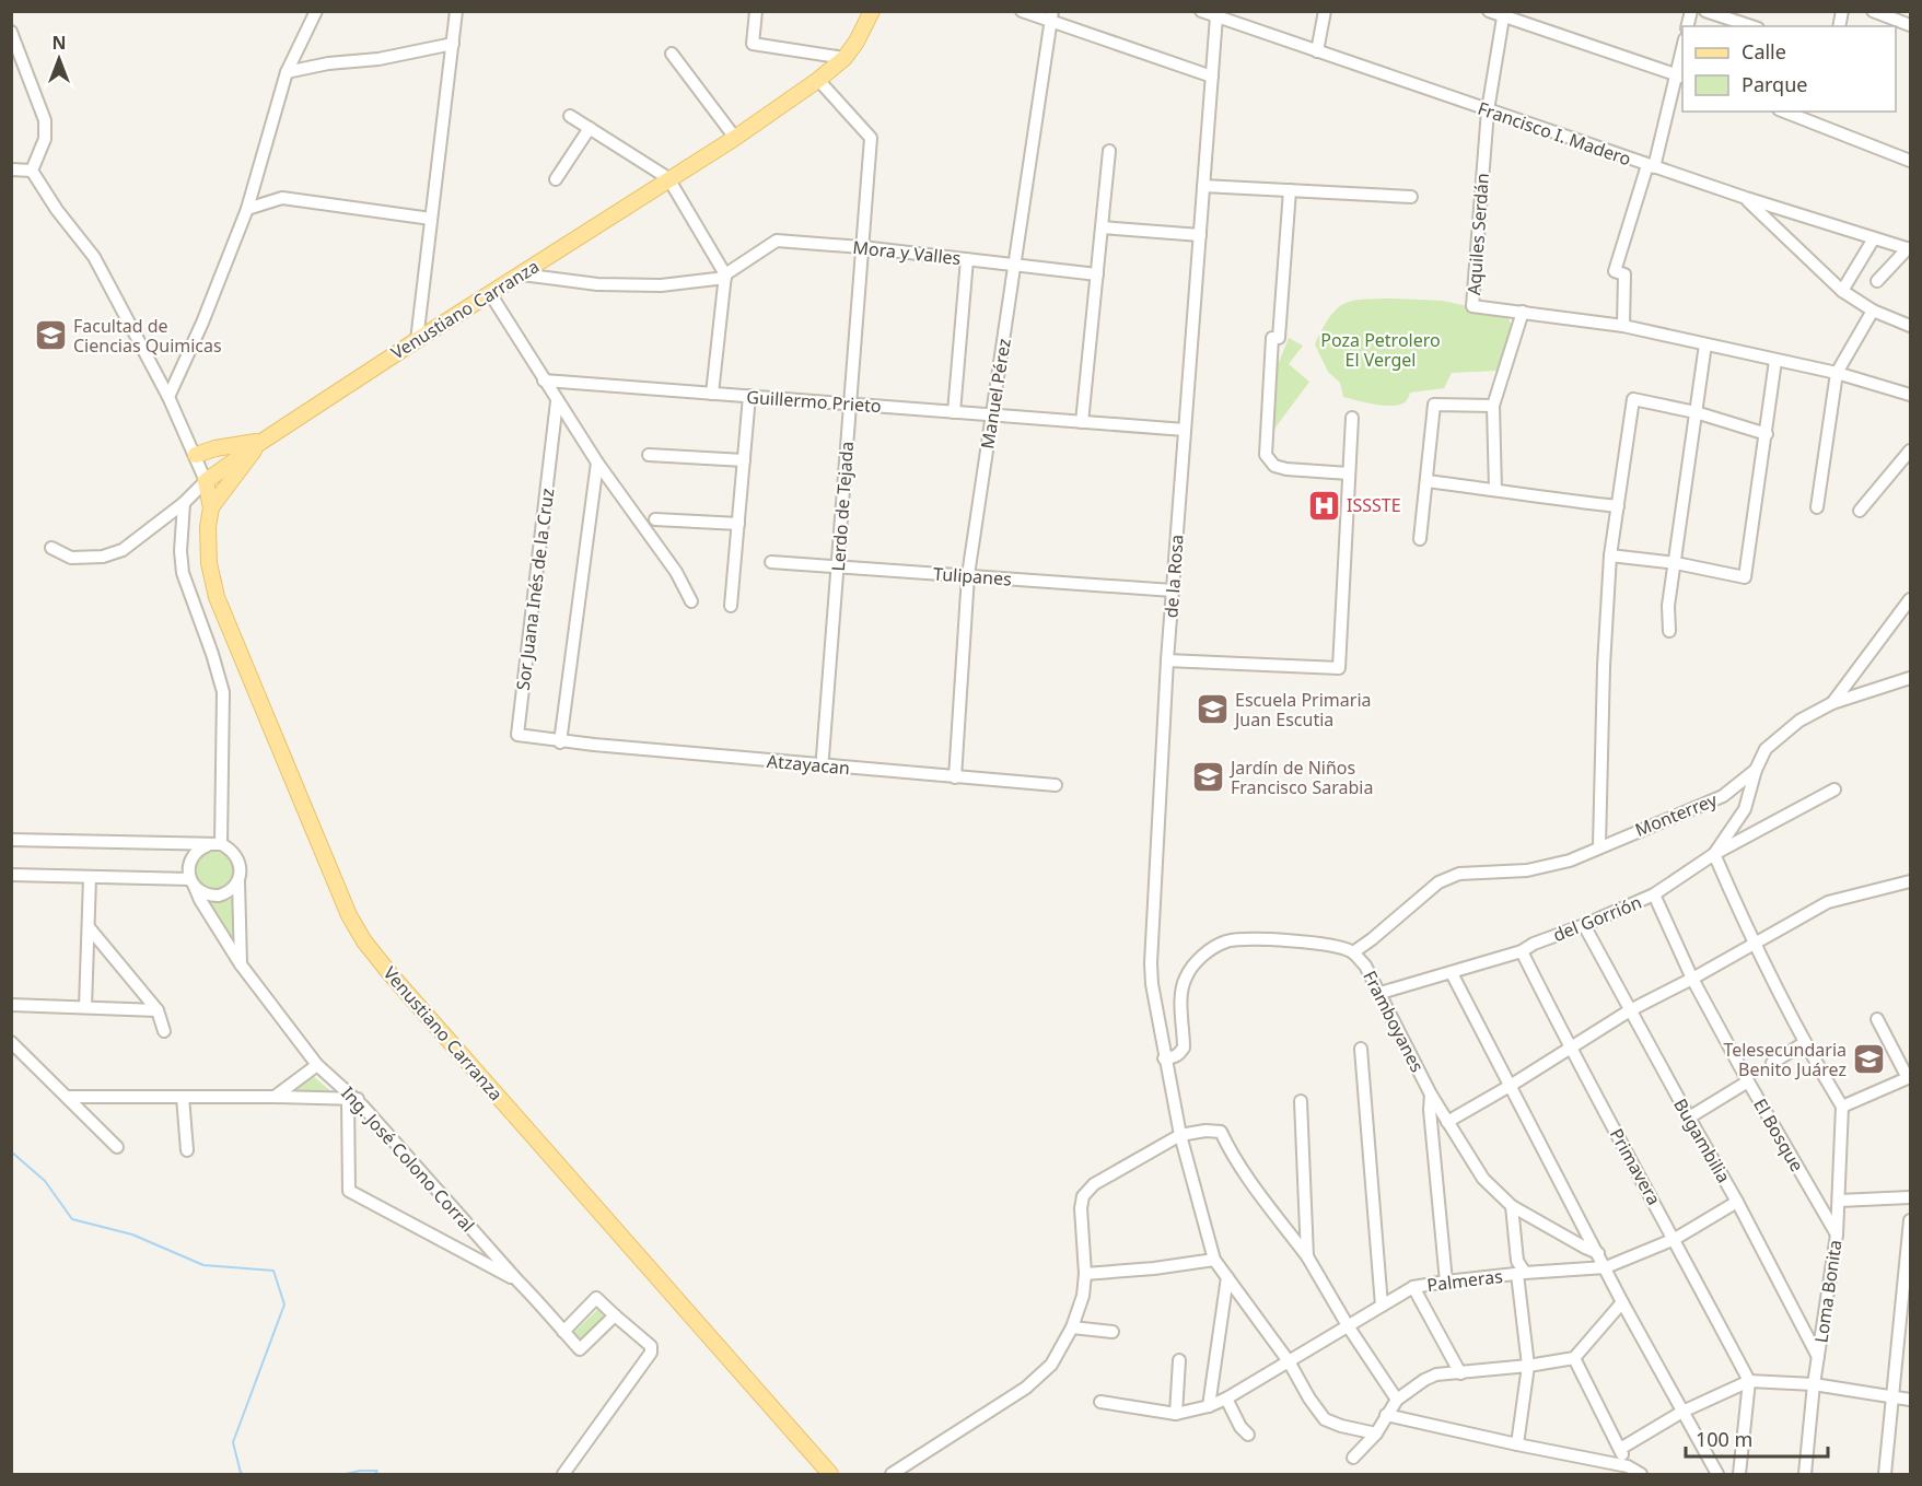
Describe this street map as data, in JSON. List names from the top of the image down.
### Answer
{
  "streets": {
    "main road": ["Venustiano Carranza"],
    "street": [
      "Francisco I. Madero",
      "Aquiles Serdán",
      "Mora y Valles",
      "Manuel Pérez",
      "Guillermo Prieto",
      "Lerdo de Tejada",
      "Tulipanes",
      "de la Rosa",
      "Sor Juana Inés de la Cruz",
      "Atzayacan",
      "Monterrey",
      "del Gorrión",
      "Framboyanes",
      "El Bosque",
      "Bugambilia",
      "Ing. José Colono Corral",
      "Primavera",
      "Palmeras",
      "Loma Bonita"
    ]
  },
  "crossings": [
    ["Francisco I. Madero", "Aquiles Serdán"],
    ["Francisco I. Madero", "de la Rosa"],
    ["Mora y Valles", "Manuel Pérez"],
    ["Mora y Valles", "Lerdo de Tejada"],
    ["Venustiano Carranza", "Lerdo de Tejada"],
    ["Manuel Pérez", "Guillermo Prieto"],
    ["Manuel Pérez", "Tulipanes"],
    ["Manuel Pérez", "Atzayacan"],
    ["Guillermo Prieto", "Lerdo de Tejada"],
    ["Guillermo Prieto", "de la Rosa"],
    ["Lerdo de Tejada", "Tulipanes"],
    ["Tulipanes", "de la Rosa"],
    ["de la Rosa", "Framboyanes"],
    ["Sor Juana Inés de la Cruz", "Atzayacan"],
    ["Monterrey", "del Gorrión"],
    ["Monterrey", "Framboyanes"],
    ["del Gorrión", "Framboyanes"],
    ["del Gorrión", "El Bosque"],
    ["del Gorrión", "Bugambilia"],
    ["del Gorrión", "Primavera"],
    ["El Bosque", "Loma Bonita"],
    ["Bugambilia", "Palmeras"],
    ["Bugambilia", "Loma Bonita"],
    ["Primavera", "Palmeras"]
  ],
  "parks": ["Poza Petrolero El Vergel"],
  "places": {
    "school or university": [
      "Facultad de Ciencias Quimicas",
      "Escuela Primaria Juan Escutia",
      "Jardín de Niños Francisco Sarabia",
      "Telesecundaria Benito Juárez"
    ],
    "hospital": ["ISSSTE"]
  },
  "legend": ["Calle", "Parque"],
  "scale_bar": "100 m",
  "north": "top"
}
